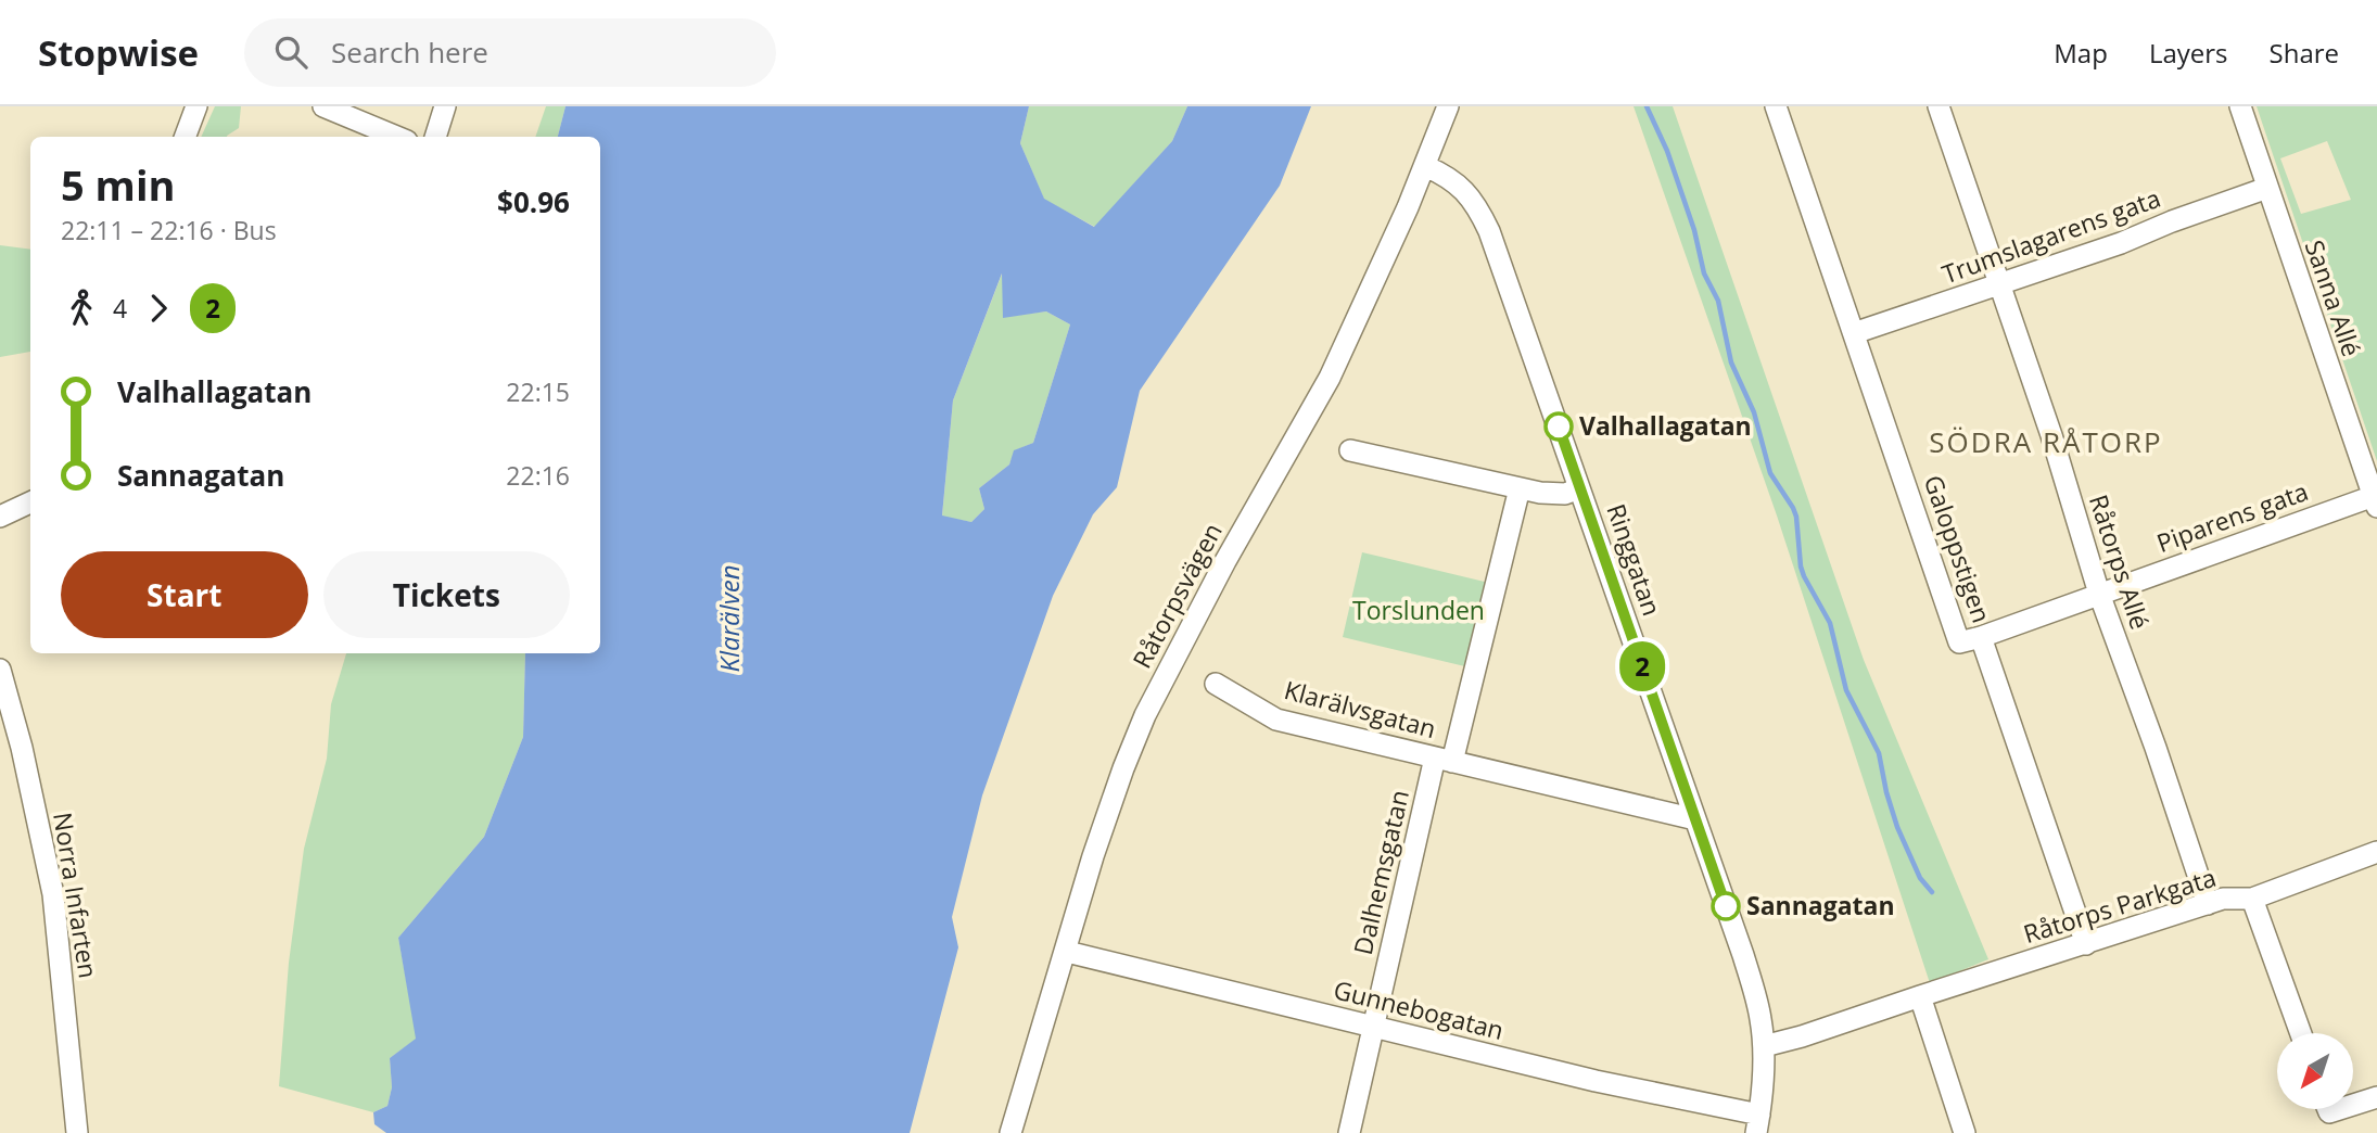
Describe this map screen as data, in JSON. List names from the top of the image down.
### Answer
{
  "streets": {
    "street": [
      "Trumslagarens gata",
      "Sanna Allé",
      "Piparens gata",
      "Galoppstigen",
      "Ringgatan",
      "Råtorps Allé",
      "Råtorpsvägen",
      "Klarälvsgatan",
      "Dalhemsgatan",
      "Norra Infarten",
      "Råtorps Parkgata",
      "Gunnebogatan"
    ]
  },
  "crossings": [
    ["Trumslagarens gata", "Sanna Allé"],
    ["Trumslagarens gata", "Galoppstigen"],
    ["Trumslagarens gata", "Råtorps Allé"],
    ["Sanna Allé", "Piparens gata"],
    ["Piparens gata", "Galoppstigen"],
    ["Piparens gata", "Råtorps Allé"],
    ["Galoppstigen", "Råtorps Parkgata"],
    ["Ringgatan", "Råtorpsvägen"],
    ["Ringgatan", "Klarälvsgatan"],
    ["Ringgatan", "Gunnebogatan"],
    ["Råtorps Allé", "Råtorps Parkgata"],
    ["Råtorpsvägen", "Gunnebogatan"],
    ["Klarälvsgatan", "Dalhemsgatan"],
    ["Dalhemsgatan", "Gunnebogatan"]
  ],
  "districts": ["SÖDRA RÅTORP"],
  "water": ["Klarälven"],
  "parks": ["Torslunden"],
  "places": ["Valhallagatan", "Sannagatan"],
  "lines": ["bus line 2"],
  "north": "bottom left",
  "page": {
    "header": "Stopwise",
    "search": "Search here",
    "nav": ["Map", "Layers", "Share"],
    "on_map": "2",
    "heading": ["5 min", "22:11 – 22:16 · Bus", "$0.96"],
    "legs": ["4", "2"],
    "list": [
      {
        "name": "Valhallagatan",
        "value": "22:15"
      },
      {
        "name": "Sannagatan",
        "value": "22:16"
      }
    ],
    "buttons": ["Start", "Tickets"]
  }
}
